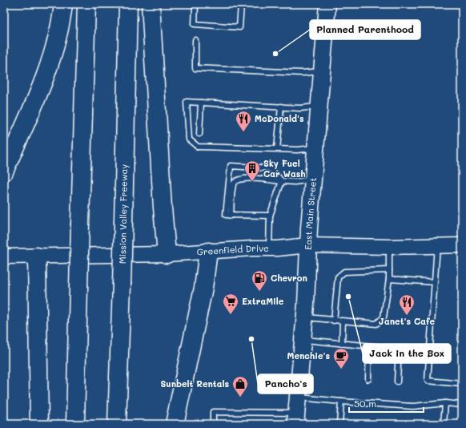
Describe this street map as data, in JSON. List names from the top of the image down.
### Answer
{
  "streets": {
    "highway": ["Mission Valley Freeway"],
    "main road": ["East Main Street", "Greenfield Drive"]
  },
  "crossings": [
    ["East Main Street", "Greenfield Drive"]
  ],
  "places": {
    "other": ["Planned Parenthood", "Jack in the Box", "Pancho's"],
    "restaurant": ["McDonald's", "Janet's Cafe"],
    "building": ["Sky Fuel Car Wash"],
    "fuel station": ["Chevron"],
    "supermarket": ["ExtraMile"],
    "cafe": ["Menchie's"],
    "shop": ["Sunbelt Rentals"]
  },
  "scale_bar": "50 m"
}
